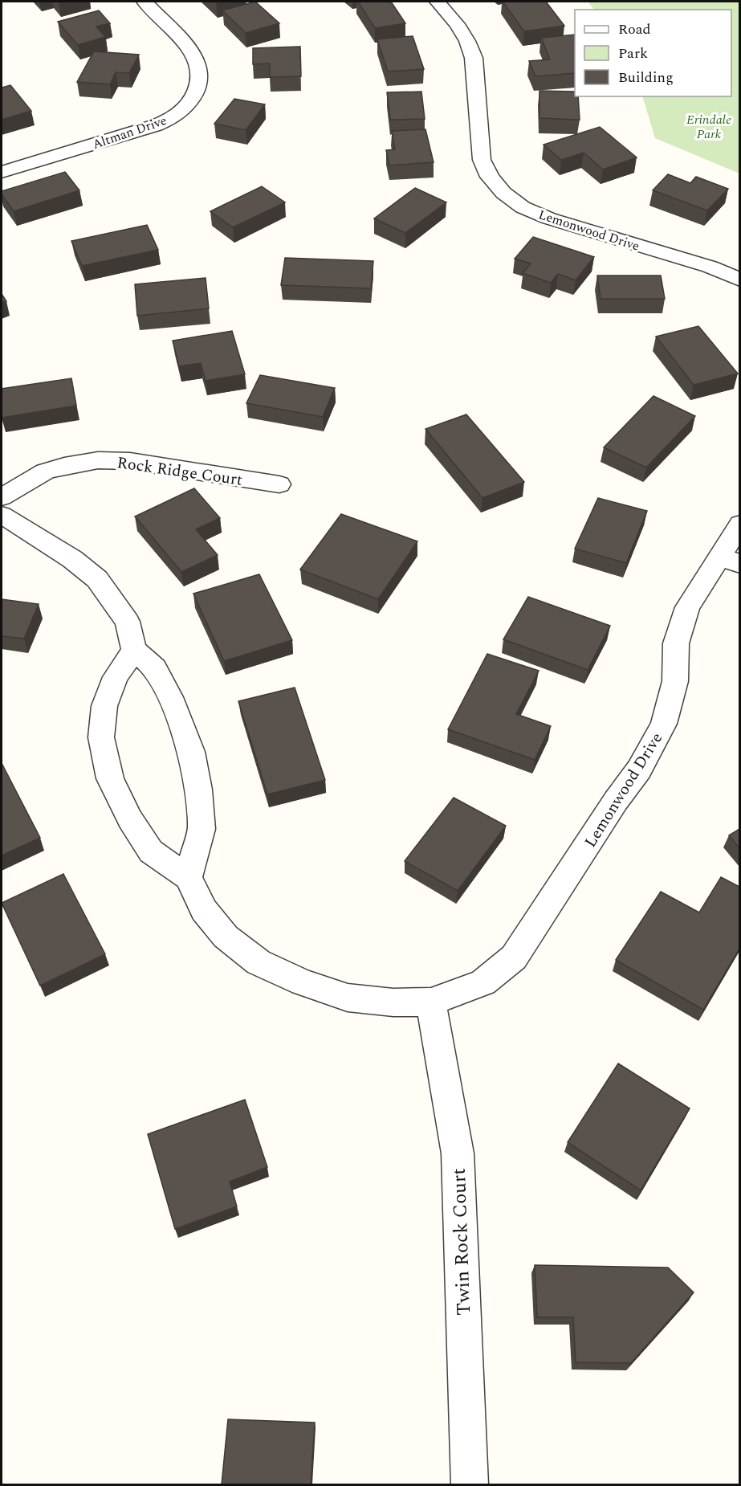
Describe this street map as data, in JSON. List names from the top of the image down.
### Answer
{
  "streets": {
    "street": [
      "Altman Drive",
      "Lemonwood Drive",
      "Rock Ridge Court",
      "Twin Rock Court"
    ]
  },
  "crossings": [
    ["Lemonwood Drive", "Twin Rock Court"]
  ],
  "parks": ["Erindale Park"],
  "legend": ["Road", "Park", "Building"]
}
